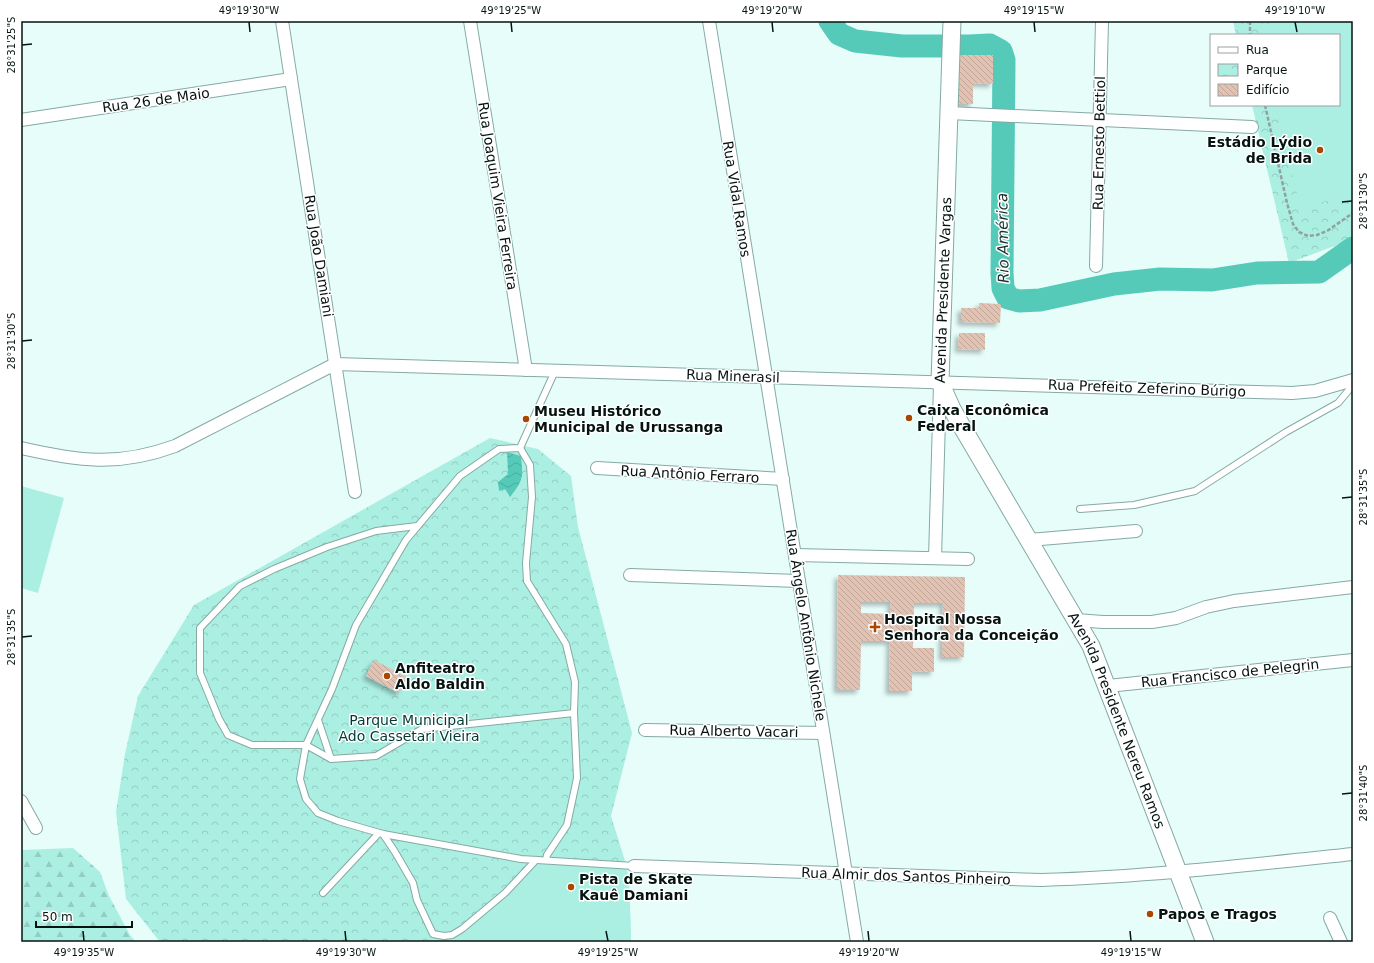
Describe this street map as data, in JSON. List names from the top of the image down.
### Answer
{
  "streets": {
    "street": [
      "Rua 26 de Maio",
      "Rua Ernesto Bettiol",
      "Rua Joaquim Vieira Ferreira",
      "Rua Vidal Ramos",
      "Rua João Damiani",
      "Avenida Presidente Vargas",
      "Rua Minerasil",
      "Rua Prefeito Zeferino Búrigo",
      "Rua Antônio Ferraro",
      "Rua Ângelo Antônio Nichele",
      "Rua Francisco de Pelegrin",
      "Avenida Presidente Nereu Ramos",
      "Rua Alberto Vacari",
      "Rua Almir dos Santos Pinheiro"
    ]
  },
  "crossings": [
    ["Rua 26 de Maio", "Rua João Damiani"],
    ["Rua Joaquim Vieira Ferreira", "Rua Minerasil"],
    ["Rua Vidal Ramos", "Rua Minerasil"],
    ["Rua Vidal Ramos", "Rua Ângelo Antônio Nichele"],
    ["Rua João Damiani", "Rua Minerasil"],
    ["Avenida Presidente Vargas", "Rua Minerasil"],
    ["Avenida Presidente Vargas", "Rua Prefeito Zeferino Búrigo"],
    ["Avenida Presidente Vargas", "Avenida Presidente Nereu Ramos"],
    ["Rua Minerasil", "Rua Prefeito Zeferino Búrigo"],
    ["Rua Minerasil", "Rua Ângelo Antônio Nichele"],
    ["Rua Minerasil", "Avenida Presidente Nereu Ramos"],
    ["Rua Prefeito Zeferino Búrigo", "Avenida Presidente Nereu Ramos"],
    ["Rua Antônio Ferraro", "Rua Ângelo Antônio Nichele"],
    ["Rua Ângelo Antônio Nichele", "Rua Alberto Vacari"],
    ["Rua Ângelo Antônio Nichele", "Rua Almir dos Santos Pinheiro"],
    ["Rua Francisco de Pelegrin", "Avenida Presidente Nereu Ramos"],
    ["Avenida Presidente Nereu Ramos", "Rua Almir dos Santos Pinheiro"]
  ],
  "water": ["Rio América"],
  "parks": ["Parque Municipal Ado Cassetari Vieira"],
  "places": {
    "other": [
      "Estádio Lýdio de Brida",
      "Caixa Econômica Federal",
      "Museu Histórico Municipal de Urussanga",
      "Anfiteatro Aldo Baldin",
      "Pista de Skate Kauê Damiani",
      "Papos e Tragos"
    ],
    "health": ["Hospital Nossa Senhora da Conceição"]
  },
  "legend": ["Rua", "Parque", "Edifício"],
  "scale_bar": "50 m",
  "coordinates": [
    "49°19'30\"W",
    "49°19'25\"W",
    "49°19'20\"W",
    "49°19'15\"W",
    "49°19'10\"W",
    "28°31'25\"S",
    "28°31'30\"S",
    "28°31'35\"S",
    "28°31'40\"S",
    "49°19'35\"W"
  ]
}
